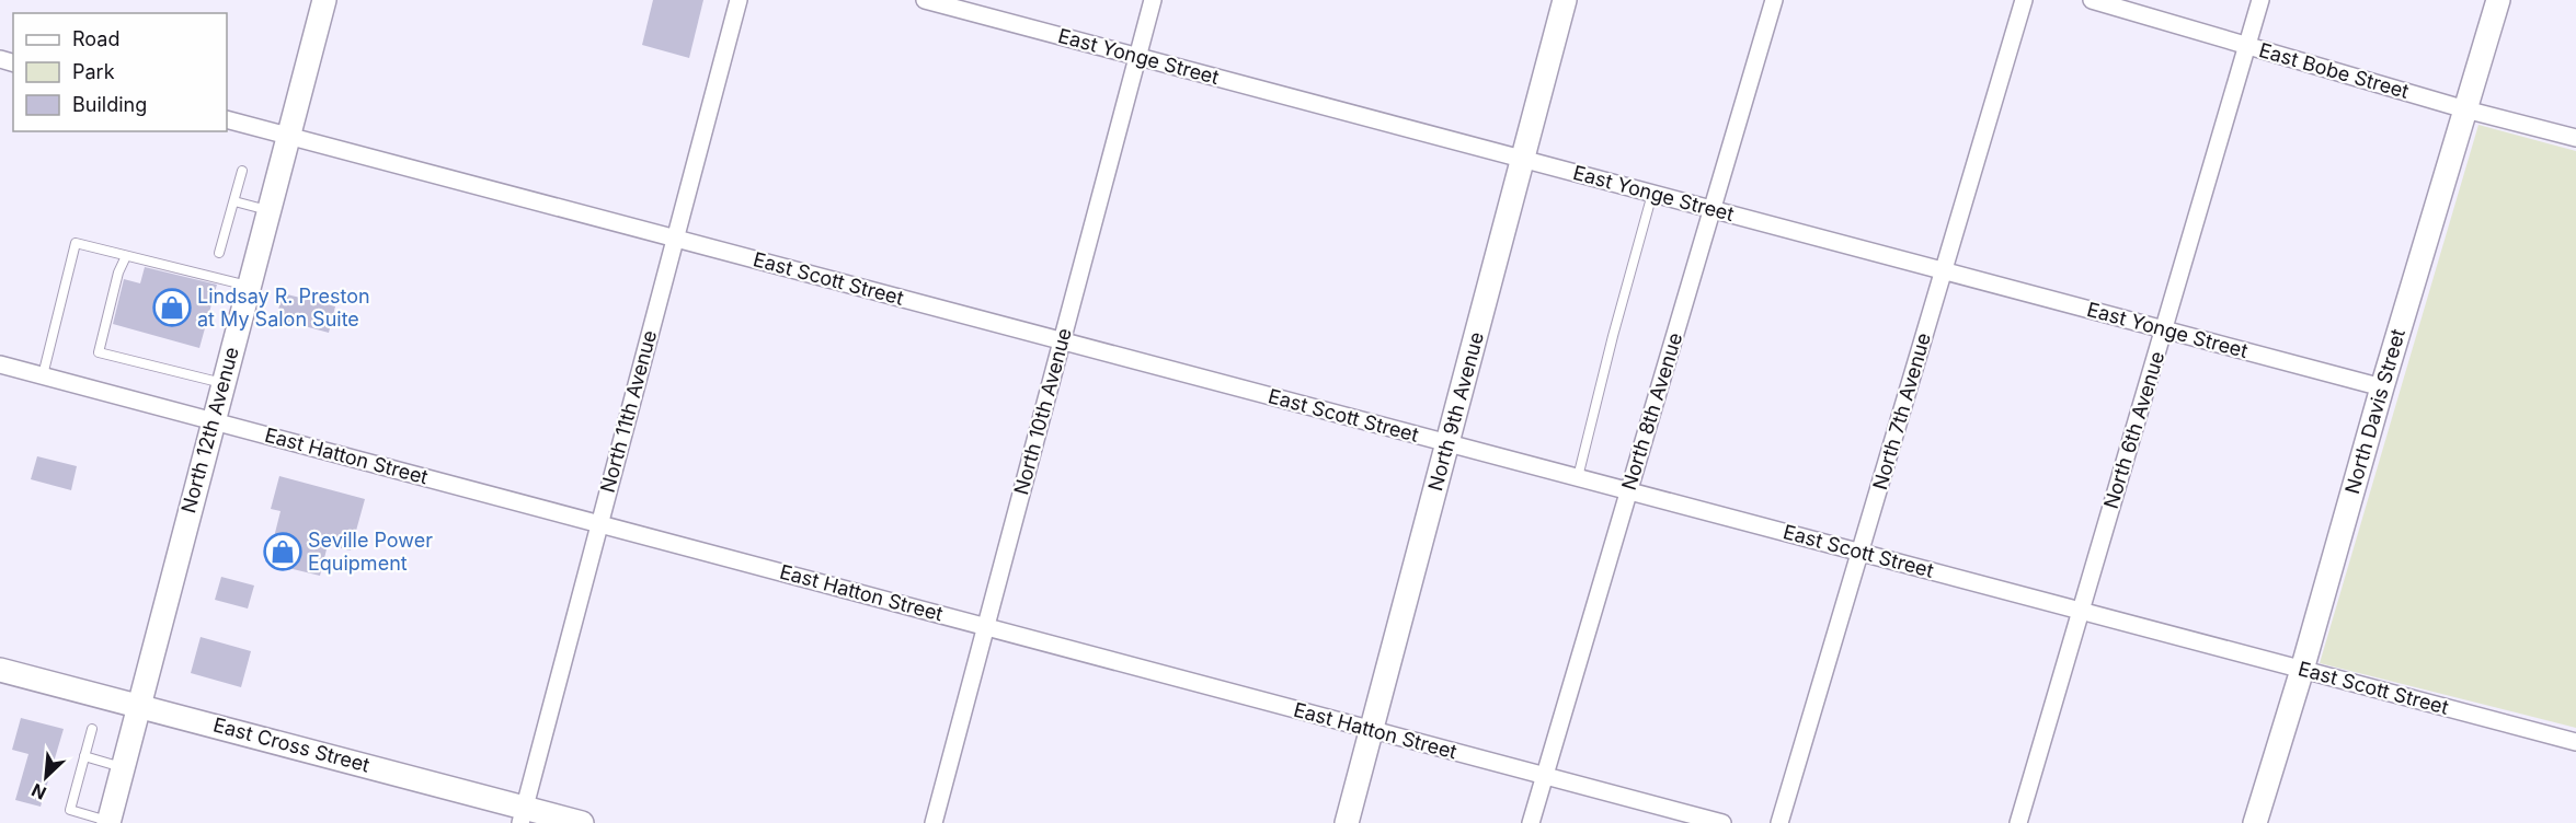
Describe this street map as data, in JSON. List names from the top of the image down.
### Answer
{
  "streets": {
    "main road": [
      "North 9th Avenue",
      "North Davis Street",
      "North 12th Avenue",
      "East Cross Street"
    ],
    "street": [
      "East Yonge Street",
      "East Bobe Street",
      "East Scott Street",
      "North 11th Avenue",
      "North 10th Avenue",
      "North 8th Avenue",
      "North 7th Avenue",
      "North 6th Avenue",
      "East Hatton Street"
    ]
  },
  "crossings": [
    ["East Yonge Street", "North 10th Avenue"],
    ["East Yonge Street", "North 9th Avenue"],
    ["East Yonge Street", "North 8th Avenue"],
    ["East Yonge Street", "North 7th Avenue"],
    ["East Yonge Street", "North Davis Street"],
    ["East Yonge Street", "North 6th Avenue"],
    ["East Bobe Street", "North Davis Street"],
    ["East Bobe Street", "North 6th Avenue"],
    ["East Scott Street", "North 11th Avenue"],
    ["East Scott Street", "North 10th Avenue"],
    ["East Scott Street", "North 9th Avenue"],
    ["East Scott Street", "North 8th Avenue"],
    ["East Scott Street", "North 7th Avenue"],
    ["East Scott Street", "North Davis Street"],
    ["East Scott Street", "North 12th Avenue"],
    ["East Scott Street", "North 6th Avenue"],
    ["North 11th Avenue", "East Hatton Street"],
    ["North 11th Avenue", "East Cross Street"],
    ["North 10th Avenue", "East Hatton Street"],
    ["North 9th Avenue", "East Hatton Street"],
    ["North 8th Avenue", "East Hatton Street"],
    ["North 12th Avenue", "East Hatton Street"],
    ["North 12th Avenue", "East Cross Street"]
  ],
  "places": {
    "shop": ["Lindsay R. Preston at My Salon Suite", "Seville Power Equipment"]
  },
  "legend": ["Road", "Park", "Building"],
  "north": "bottom left"
}
